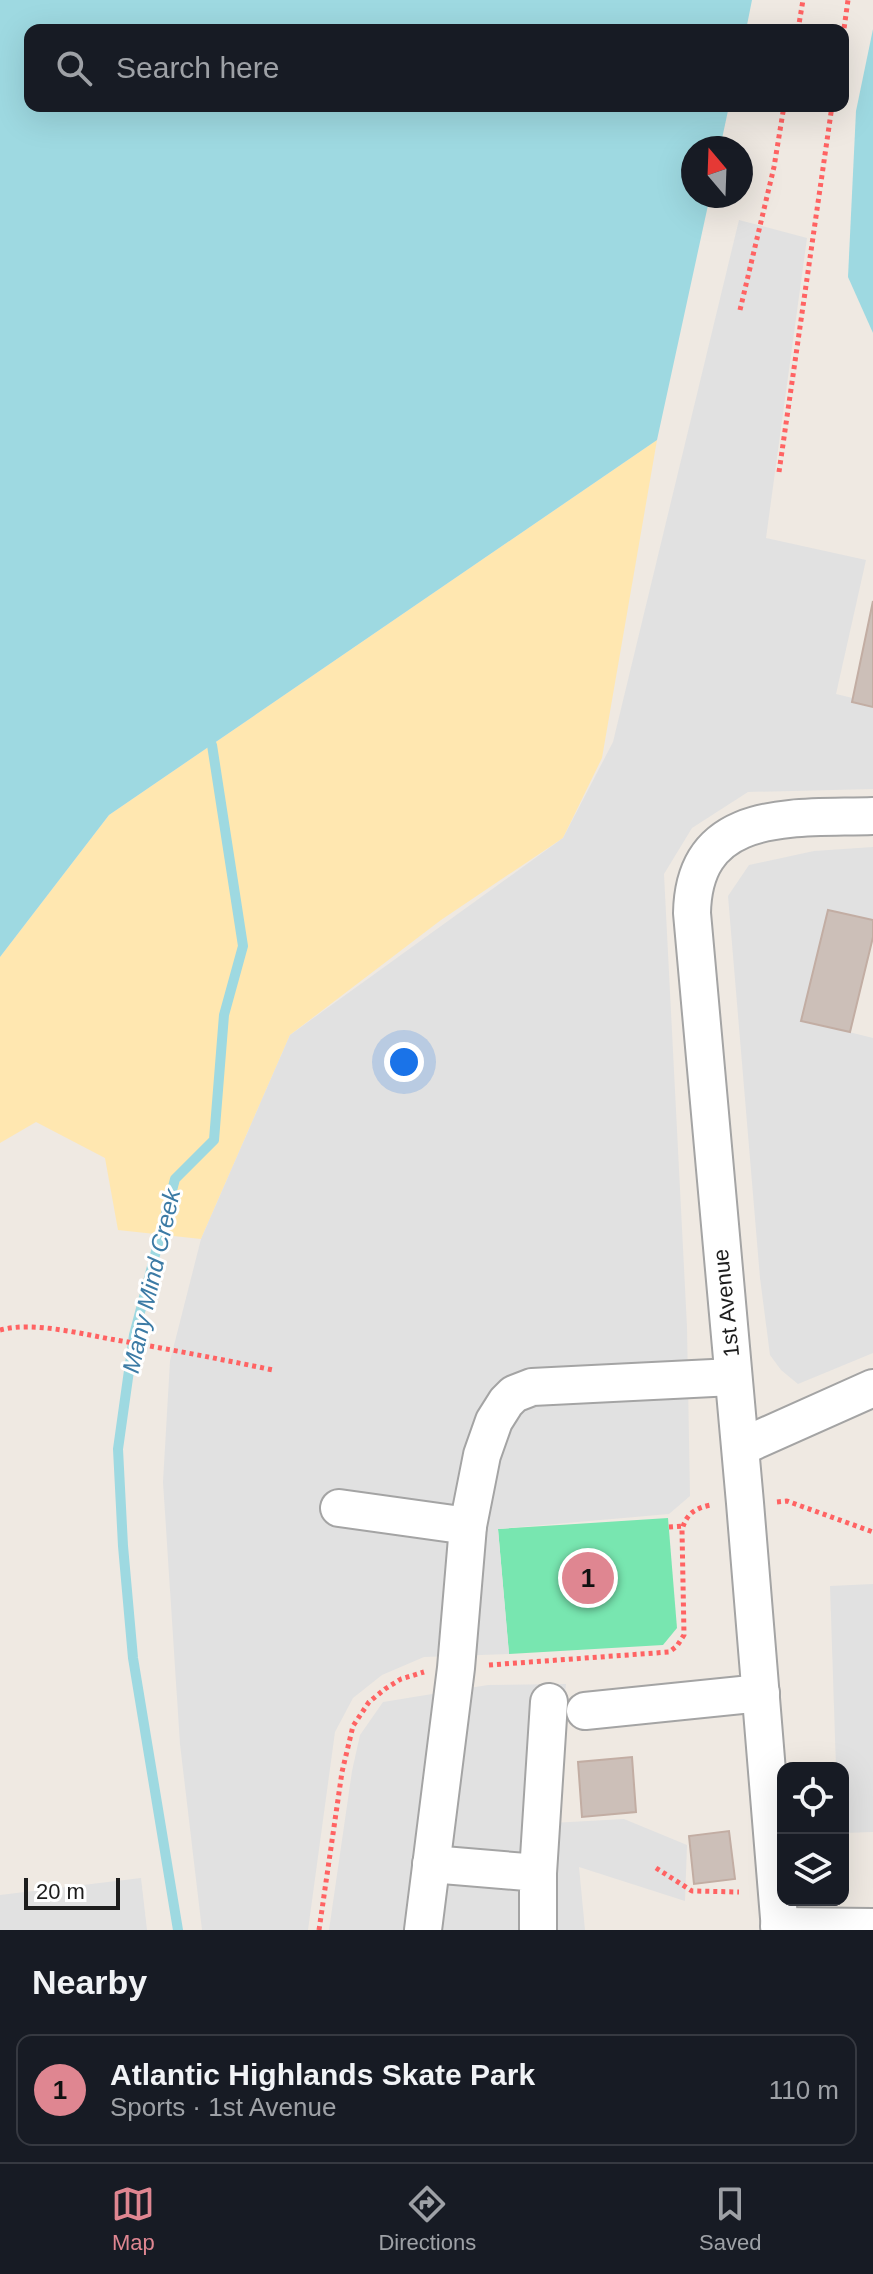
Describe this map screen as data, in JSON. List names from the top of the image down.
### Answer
{
  "streets": {
    "street": ["1st Avenue"]
  },
  "water": ["Many Mind Creek"],
  "scale_bar": "20 m",
  "north": "top",
  "page": {
    "search": "Search here",
    "pins": "1",
    "scale": "20 m",
    "heading": "Nearby",
    "list": [
      {
        "mark": "1",
        "name": "Atlantic Highlands Skate Park",
        "note": "Sports · 1st Avenue",
        "value": "110 m"
      }
    ],
    "nav": ["Map", "Directions", "Saved"]
  }
}
